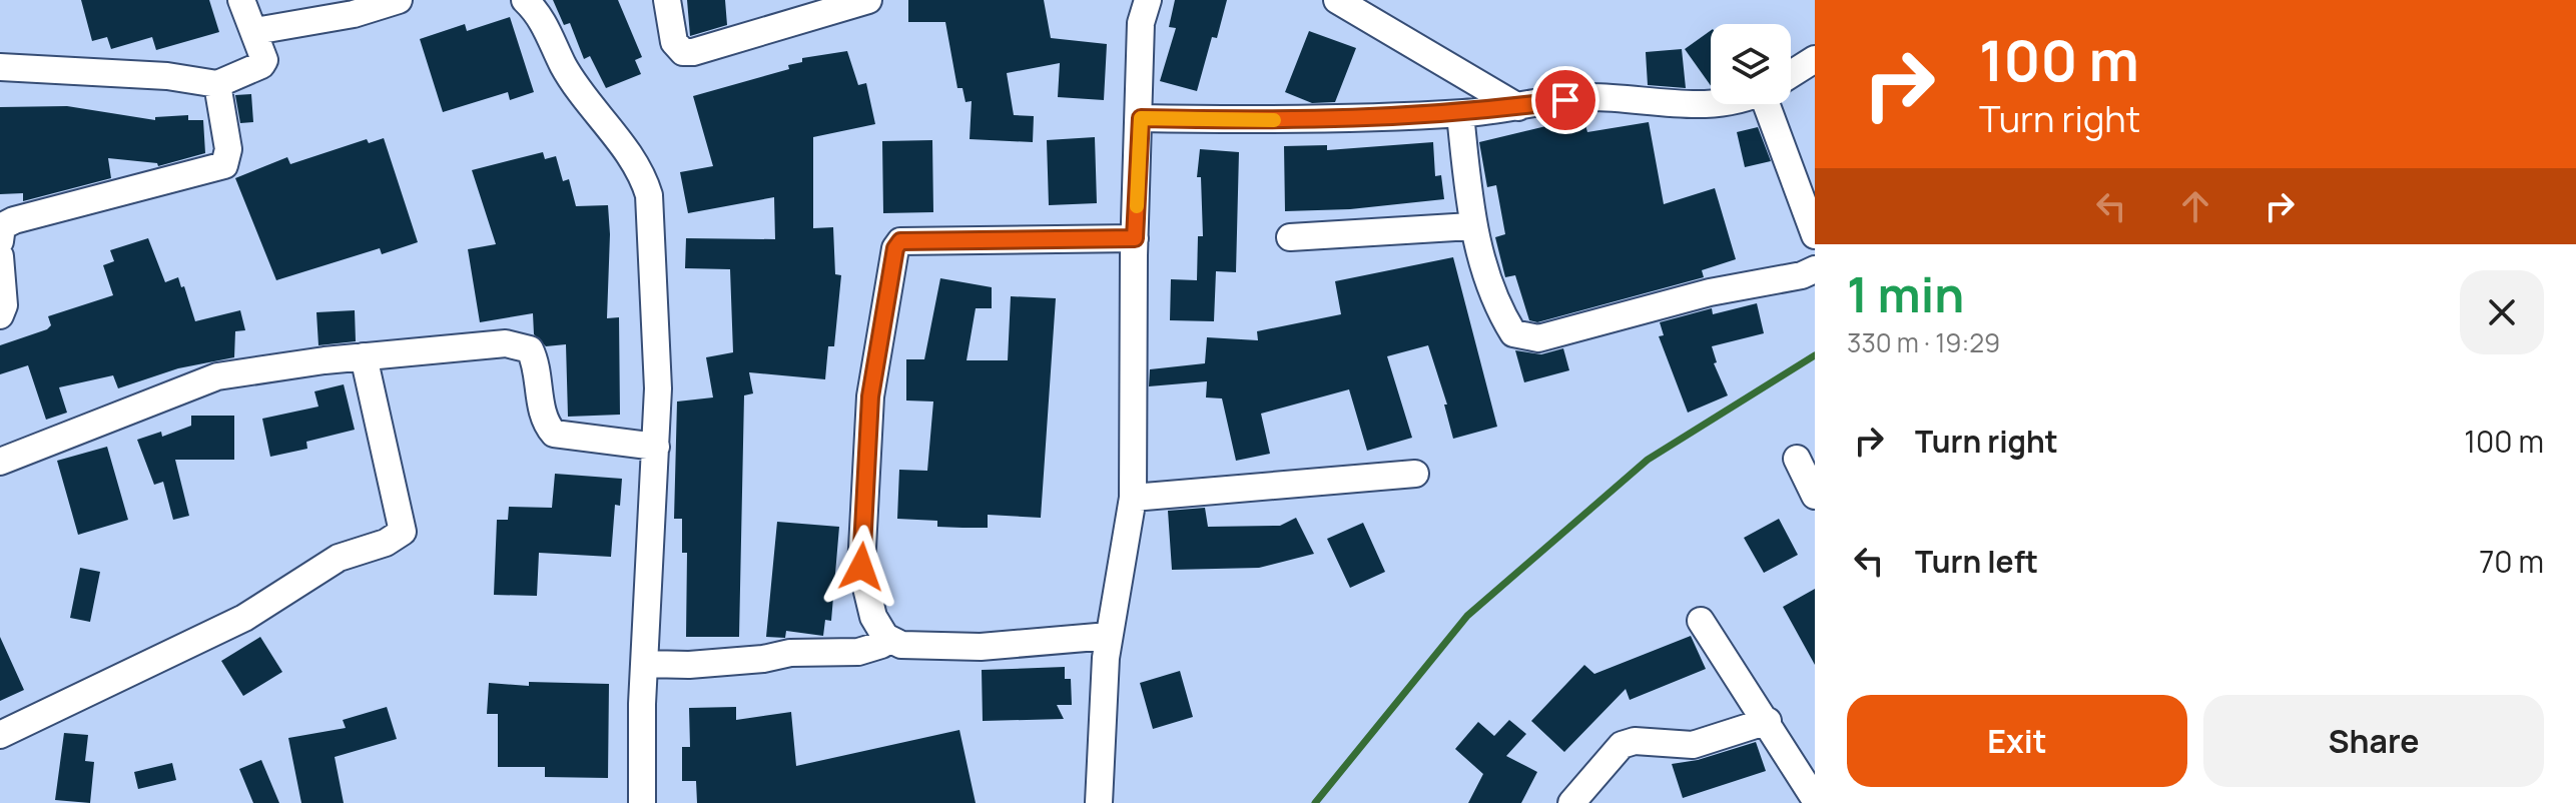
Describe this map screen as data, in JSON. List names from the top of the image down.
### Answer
{
  "page": {
    "turn": ["100 m", "Turn right"],
    "heading": ["1 min", "330 m · 19:29"],
    "list": [
      {
        "name": "Turn right",
        "value": "100 m"
      },
      {
        "name": "Turn left",
        "value": "70 m"
      }
    ],
    "buttons": ["Exit", "Share"]
  }
}
